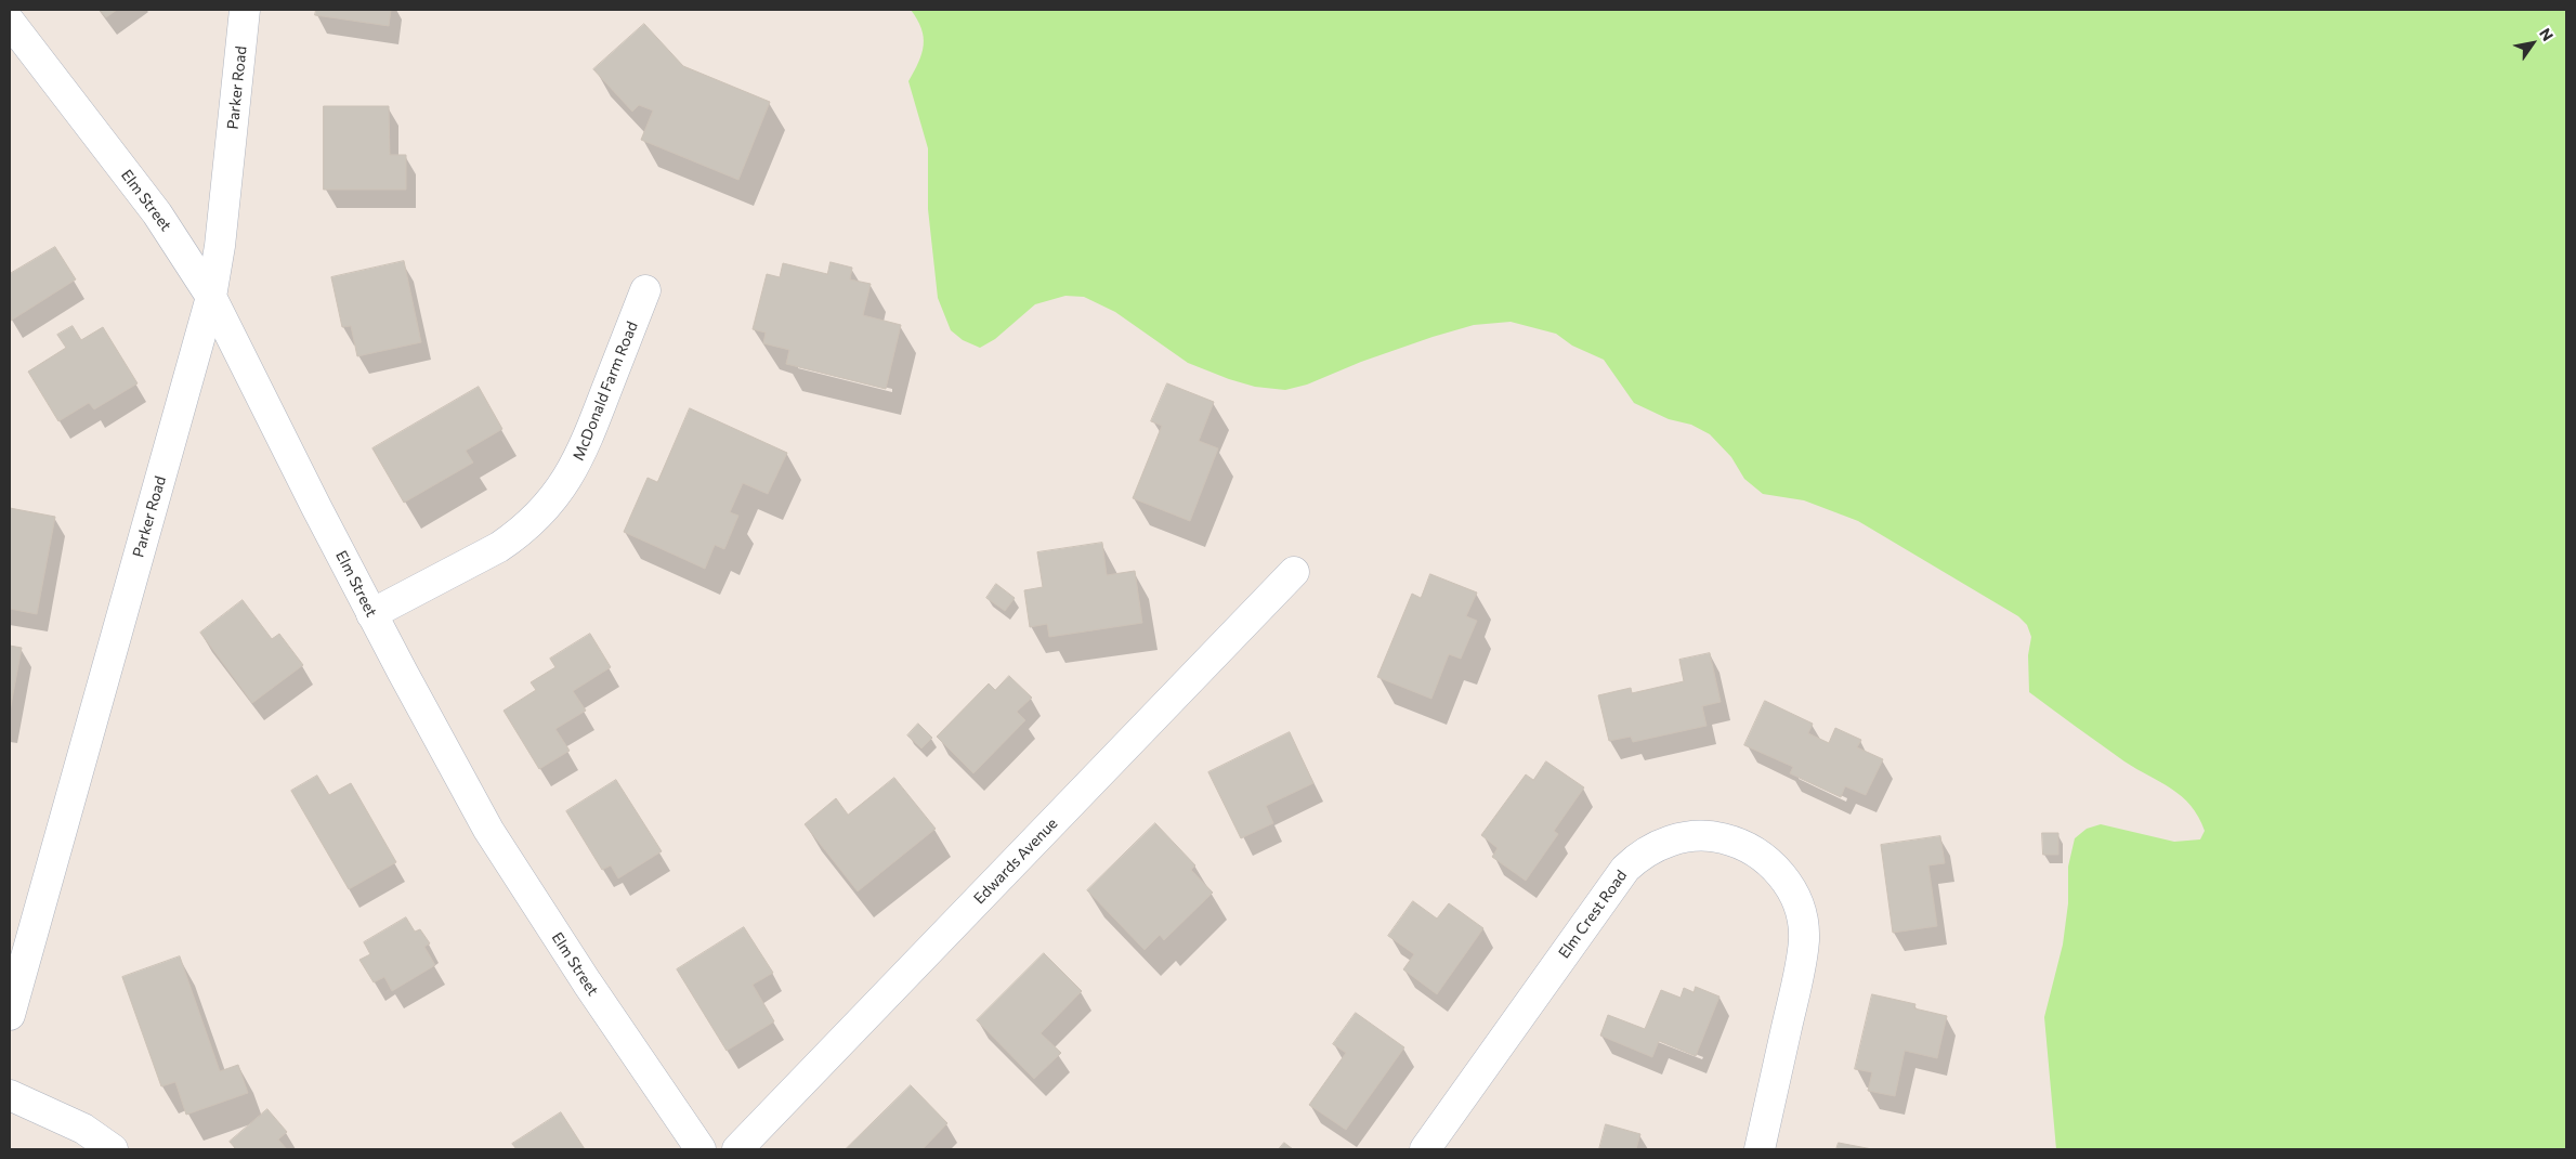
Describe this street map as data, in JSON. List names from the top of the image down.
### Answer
{
  "streets": {
    "street": [
      "Parker Road",
      "Elm Street",
      "McDonald Farm Road",
      "Edwards Avenue",
      "Elm Crest Road"
    ]
  },
  "crossings": [
    ["Parker Road", "Elm Street"],
    ["Elm Street", "McDonald Farm Road"]
  ],
  "north": "top right"
}
